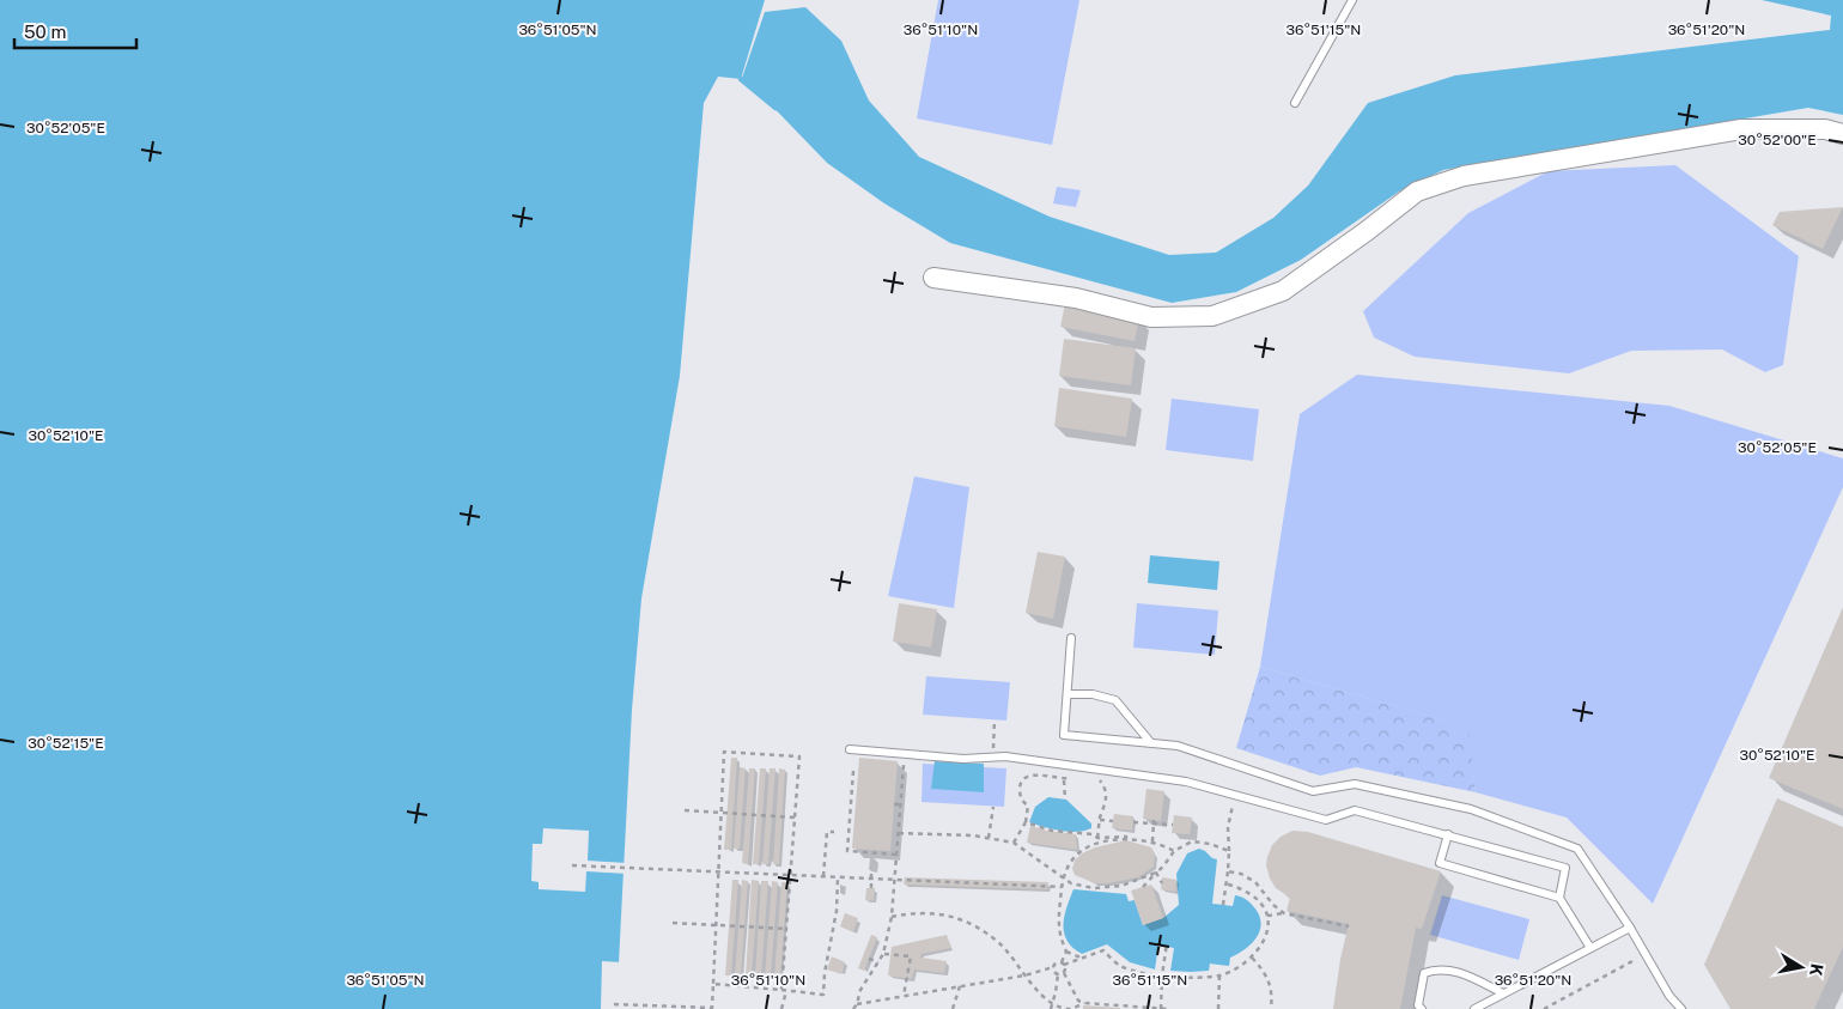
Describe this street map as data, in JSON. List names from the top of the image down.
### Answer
{
  "scale_bar": "50 m",
  "north": "right",
  "coordinates": [
    "36°51'05\"N",
    "36°51'10\"N",
    "36°51'15\"N",
    "36°51'20\"N",
    "30°52'05\"E",
    "30°52'00\"E",
    "30°52'10\"E",
    "30°52'15\"E"
  ]
}
